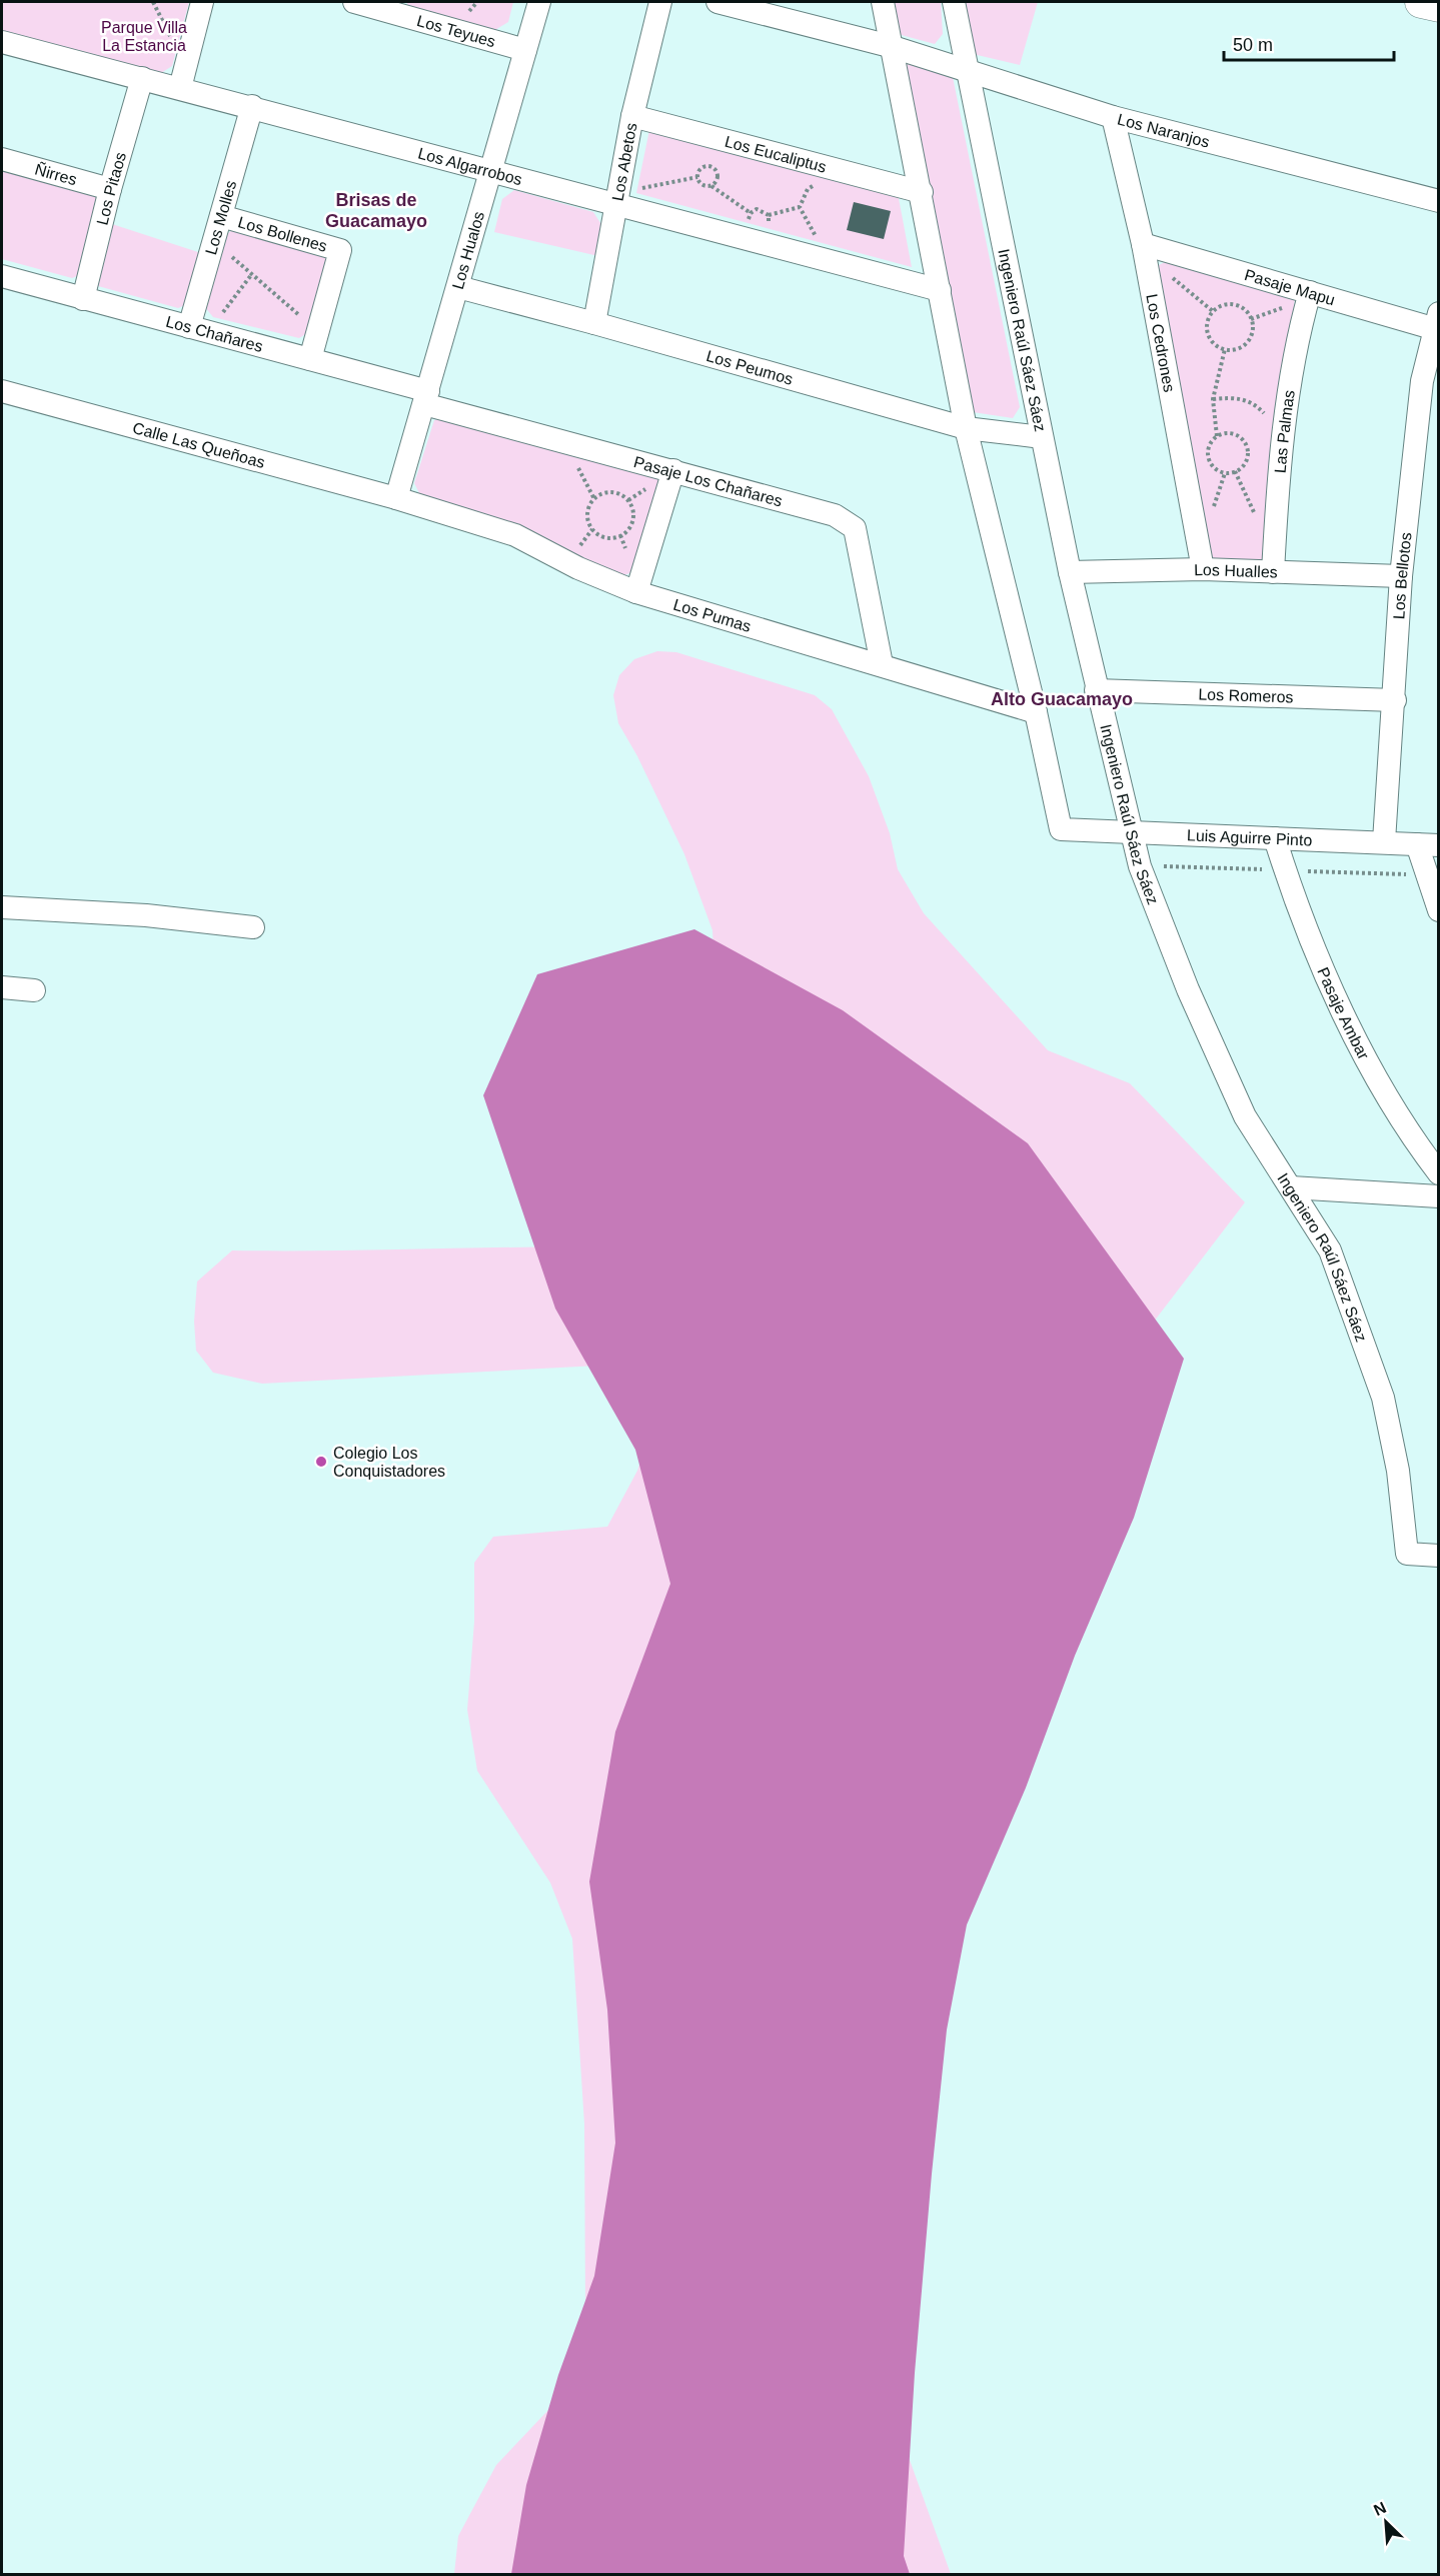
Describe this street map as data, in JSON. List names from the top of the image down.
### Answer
{
  "streets": {
    "street": [
      "Los Teyues",
      "Los Naranjos",
      "Los Eucaliptus",
      "Los Abetos",
      "Los Algarrobos",
      "Ñirres",
      "Los Pitaos",
      "Los Molles",
      "Los Bollenes",
      "Los Hualos",
      "Pasaje Mapu",
      "Los Chañares",
      "Ingeniero Raúl Sáez Sáez",
      "Los Cedrones",
      "Los Peumos",
      "Las Palmas",
      "Calle Las Queñoas",
      "Pasaje Los Chañares",
      "Los Hualles",
      "Los Bellotos",
      "Los Pumas",
      "Los Romeros",
      "Luis Aguirre Pinto",
      "Pasaje Ambar"
    ]
  },
  "crossings": [
    ["Los Teyues", "Los Hualos"],
    ["Los Naranjos", "Ingeniero Raúl Sáez Sáez"],
    ["Los Naranjos", "Los Cedrones"],
    ["Los Eucaliptus", "Los Abetos"],
    ["Los Abetos", "Los Algarrobos"],
    ["Los Abetos", "Los Peumos"],
    ["Los Algarrobos", "Los Pitaos"],
    ["Los Algarrobos", "Los Molles"],
    ["Los Algarrobos", "Los Hualos"],
    ["Ñirres", "Los Pitaos"],
    ["Los Pitaos", "Los Chañares"],
    ["Los Molles", "Los Bollenes"],
    ["Los Molles", "Los Chañares"],
    ["Los Bollenes", "Los Chañares"],
    ["Los Hualos", "Los Chañares"],
    ["Los Hualos", "Los Peumos"],
    ["Los Hualos", "Calle Las Queñoas"],
    ["Los Hualos", "Pasaje Los Chañares"],
    ["Los Hualos", "Los Pumas"],
    ["Pasaje Mapu", "Los Cedrones"],
    ["Pasaje Mapu", "Las Palmas"],
    ["Pasaje Mapu", "Los Bellotos"],
    ["Los Chañares", "Pasaje Los Chañares"],
    ["Ingeniero Raúl Sáez Sáez", "Los Peumos"],
    ["Ingeniero Raúl Sáez Sáez", "Los Hualles"],
    ["Ingeniero Raúl Sáez Sáez", "Los Romeros"],
    ["Ingeniero Raúl Sáez Sáez", "Luis Aguirre Pinto"],
    ["Los Cedrones", "Los Hualles"],
    ["Las Palmas", "Los Hualles"],
    ["Calle Las Queñoas", "Los Pumas"],
    ["Pasaje Los Chañares", "Los Pumas"],
    ["Los Hualles", "Los Bellotos"],
    ["Los Bellotos", "Los Romeros"],
    ["Los Bellotos", "Luis Aguirre Pinto"],
    ["Los Pumas", "Luis Aguirre Pinto"],
    ["Luis Aguirre Pinto", "Pasaje Ambar"]
  ],
  "districts": ["Brisas de Guacamayo", "Alto Guacamayo"],
  "parks": ["Parque Villa La Estancia"],
  "places": ["Colegio Los Conquistadores"],
  "scale_bar": "50 m",
  "north": "top left"
}
